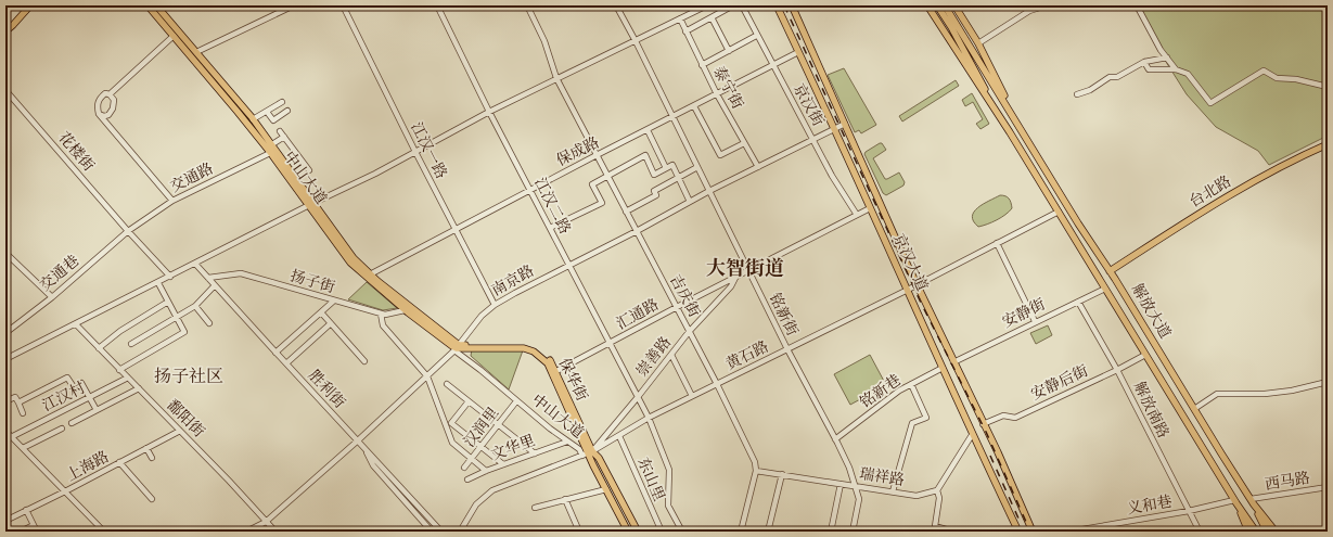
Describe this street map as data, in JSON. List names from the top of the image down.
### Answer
{
  "streets": {
    "main road": [
      "中山大道",
      "台北路",
      "京汉大道",
      "解放大道",
      "保华街"
    ],
    "street": [
      "泰宁街",
      "京汉街",
      "江汉一路",
      "花楼街",
      "保成路",
      "交通路",
      "江汉二路",
      "交通巷",
      "南京路",
      "扬子街",
      "吉庆街",
      "安静街",
      "汇通路",
      "铭新街",
      "黄石路",
      "崇善路",
      "安静后街",
      "胜利街",
      "铭新巷",
      "江汉村",
      "解放南路",
      "鄱阳街",
      "汉润里",
      "文华里",
      "上海路",
      "瑞祥路",
      "东山里",
      "西马路",
      "义和巷"
    ]
  },
  "crossings": [
    ["泰宁街", "保成路"],
    ["泰宁街", "南京路"],
    ["京汉街", "保成路"],
    ["京汉街", "南京路"],
    ["京汉街", "汇通路"],
    ["江汉一路", "保成路"],
    ["江汉一路", "南京路"],
    ["花楼街", "交通路"],
    ["花楼街", "交通巷"],
    ["保成路", "中山大道"],
    ["保成路", "江汉二路"],
    ["保成路", "京汉大道"],
    ["保成路", "吉庆街"],
    ["保成路", "铭新街"],
    ["交通路", "中山大道"],
    ["交通路", "交通巷"],
    ["中山大道", "南京路"],
    ["中山大道", "扬子街"],
    ["中山大道", "黄石路"],
    ["中山大道", "崇善路"],
    ["中山大道", "保华街"],
    ["中山大道", "文华里"],
    ["台北路", "解放大道"],
    ["江汉二路", "南京路"],
    ["江汉二路", "汇通路"],
    ["江汉二路", "黄石路"],
    ["江汉二路", "崇善路"],
    ["京汉大道", "南京路"],
    ["京汉大道", "安静街"],
    ["京汉大道", "汇通路"],
    ["京汉大道", "黄石路"],
    ["京汉大道", "安静后街"],
    ["京汉大道", "铭新巷"],
    ["南京路", "吉庆街"],
    ["南京路", "铭新街"],
    ["南京路", "保华街"],
    ["南京路", "胜利街"],
    ["南京路", "鄱阳街"],
    ["扬子街", "胜利街"],
    ["吉庆街", "汇通路"],
    ["吉庆街", "黄石路"],
    ["吉庆街", "崇善路"],
    ["吉庆街", "瑞祥路"],
    ["解放大道", "安静街"],
    ["解放大道", "黄石路"],
    ["解放大道", "安静后街"],
    ["解放大道", "西马路"],
    ["解放大道", "义和巷"],
    ["安静街", "解放南路"],
    ["汇通路", "铭新街"],
    ["汇通路", "崇善路"],
    ["汇通路", "保华街"],
    ["铭新街", "黄石路"],
    ["铭新街", "铭新巷"],
    ["铭新街", "瑞祥路"],
    ["黄石路", "崇善路"],
    ["黄石路", "保华街"],
    ["黄石路", "东山里"],
    ["崇善路", "保华街"],
    ["安静后街", "解放南路"],
    ["江汉村", "鄱阳街"],
    ["解放南路", "义和巷"],
    ["鄱阳街", "上海路"]
  ],
  "districts": ["大智街道", "扬子社区"]
}
